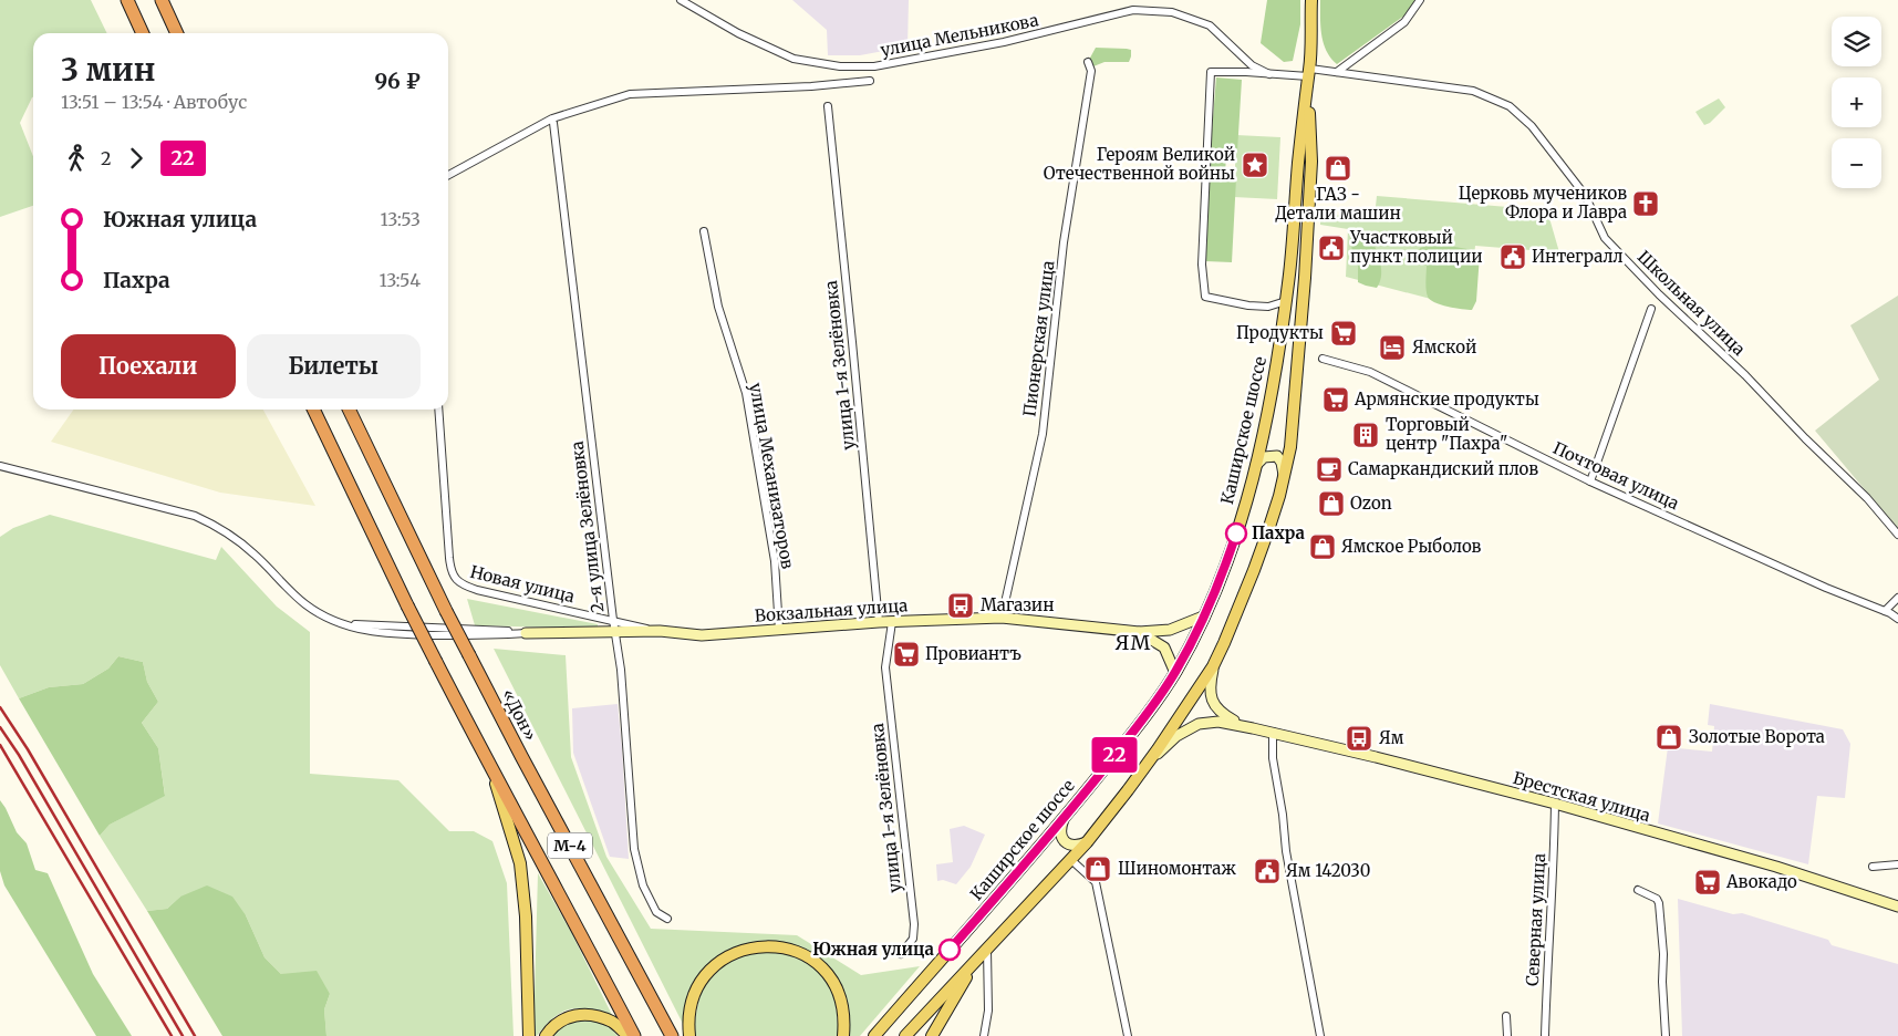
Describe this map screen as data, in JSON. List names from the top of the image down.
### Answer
{
  "streets": {
    "highway": ["«Дон»", "М-4"],
    "main road": ["Каширское шоссе", "Вокзальная улица", "Брестская улица"],
    "street": [
      "улица Мельникова",
      "Школьная улица",
      "Пионерская улица",
      "улица 1-я Зелёновка",
      "улица Механизаторов",
      "Почтовая улица",
      "2-я улица Зелёновка",
      "Новая улица",
      "Северная улица"
    ]
  },
  "crossings": [
    ["улица Мельникова", "Школьная улица"],
    ["Школьная улица", "Каширское шоссе"],
    ["Пионерская улица", "Вокзальная улица"],
    ["улица 1-я Зелёновка", "Вокзальная улица"],
    ["Каширское шоссе", "Вокзальная улица"],
    ["Каширское шоссе", "Брестская улица"],
    ["улица Механизаторов", "Вокзальная улица"],
    ["2-я улица Зелёновка", "Новая улица"],
    ["2-я улица Зелёновка", "Вокзальная улица"],
    ["Новая улица", "Вокзальная улица"],
    ["Брестская улица", "Северная улица"]
  ],
  "districts": ["ЯМ"],
  "places": {
    "place": ["Героям Великой Отечественной войны"],
    "shop": [
      "ГАЗ - Детали машин",
      "Ozon",
      "Ямское Рыболов",
      "Золотые Ворота",
      "Шиномонтаж"
    ],
    "church": ["Церковь мучеников Флора и Лавра"],
    "public building": ["Участковый пункт полиции", "Интегралл", "Ям 142030"],
    "supermarket": [
      "Продукты",
      "Армянские продукты",
      "Провиантъ",
      "Авокадо"
    ],
    "hotel": ["Ямской"],
    "building": ["Торговый центр \"Пахра\""],
    "cafe": ["Самаркандиский плов"],
    "other": ["Пахра", "Южная улица"],
    "bus stop": ["Магазин", "Ям"]
  },
  "lines": ["bus line 22"],
  "page": {
    "on_map": "22",
    "map_buttons": ["+", "−"],
    "heading": ["3 мин", "13:51 – 13:54 · Автобус", "96 ₽"],
    "legs": ["2", "22"],
    "list": [
      {
        "name": "Южная улица",
        "value": "13:53"
      },
      {
        "name": "Пахра",
        "value": "13:54"
      }
    ],
    "buttons": ["Поехали", "Билеты"]
  }
}
